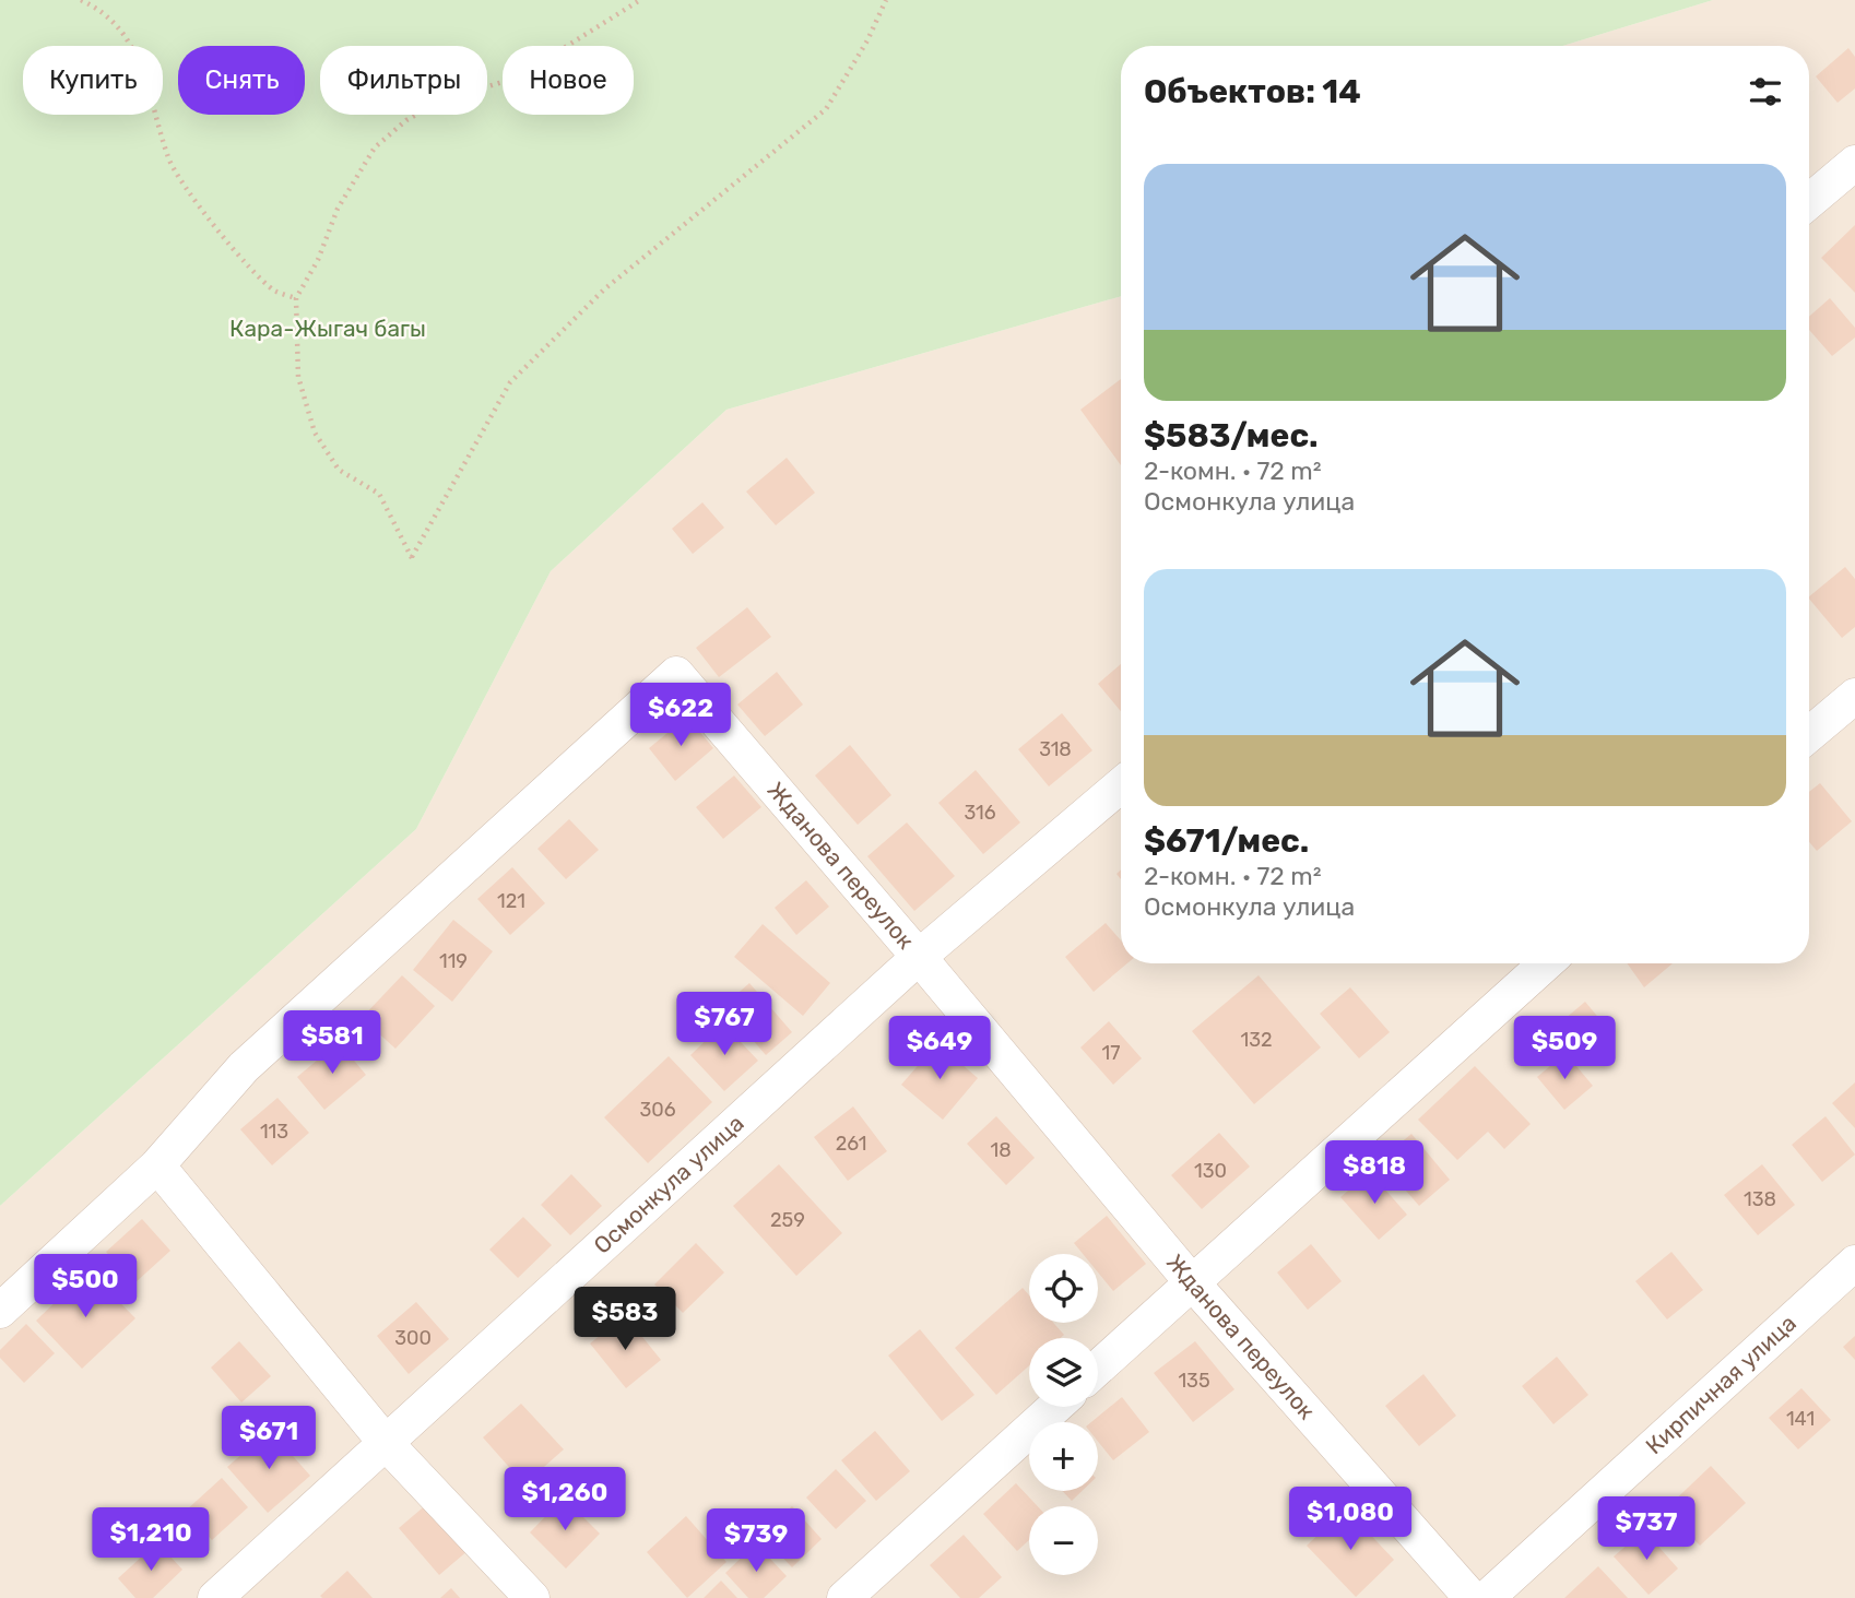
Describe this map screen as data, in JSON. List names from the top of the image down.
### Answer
{
  "streets": {
    "street": ["Жданова переулок", "Осмонкула улица", "Кирпичная улица"]
  },
  "crossings": [
    ["Жданова переулок", "Осмонкула улица"]
  ],
  "parks": ["Кара-Жыгач багы"],
  "house_numbers": [
    "318",
    "316",
    "121",
    "119",
    "132",
    "17",
    "306",
    "113",
    "261",
    "18",
    "130",
    "138",
    "259",
    "300",
    "135",
    "141"
  ],
  "page": {
    "chip": [
      "Купить",
      "Снять",
      "Фильтры",
      "Новое"
    ],
    "heading": "Объектов: 14",
    "list": [
      {
        "name": "$583/мес.",
        "note": "2-комн. · 72 m² · Осмонкула улица"
      },
      {
        "name": "$671/мес.",
        "note": "2-комн. · 72 m² · Осмонкула улица"
      }
    ],
    "price": [
      "$622",
      "$767",
      "$581",
      "$649",
      "$509",
      "$818",
      "$500",
      "$583",
      "$671",
      "$1,260",
      "$1,080",
      "$737",
      "$1,210",
      "$739"
    ],
    "map_buttons": ["+", "−"]
  }
}
